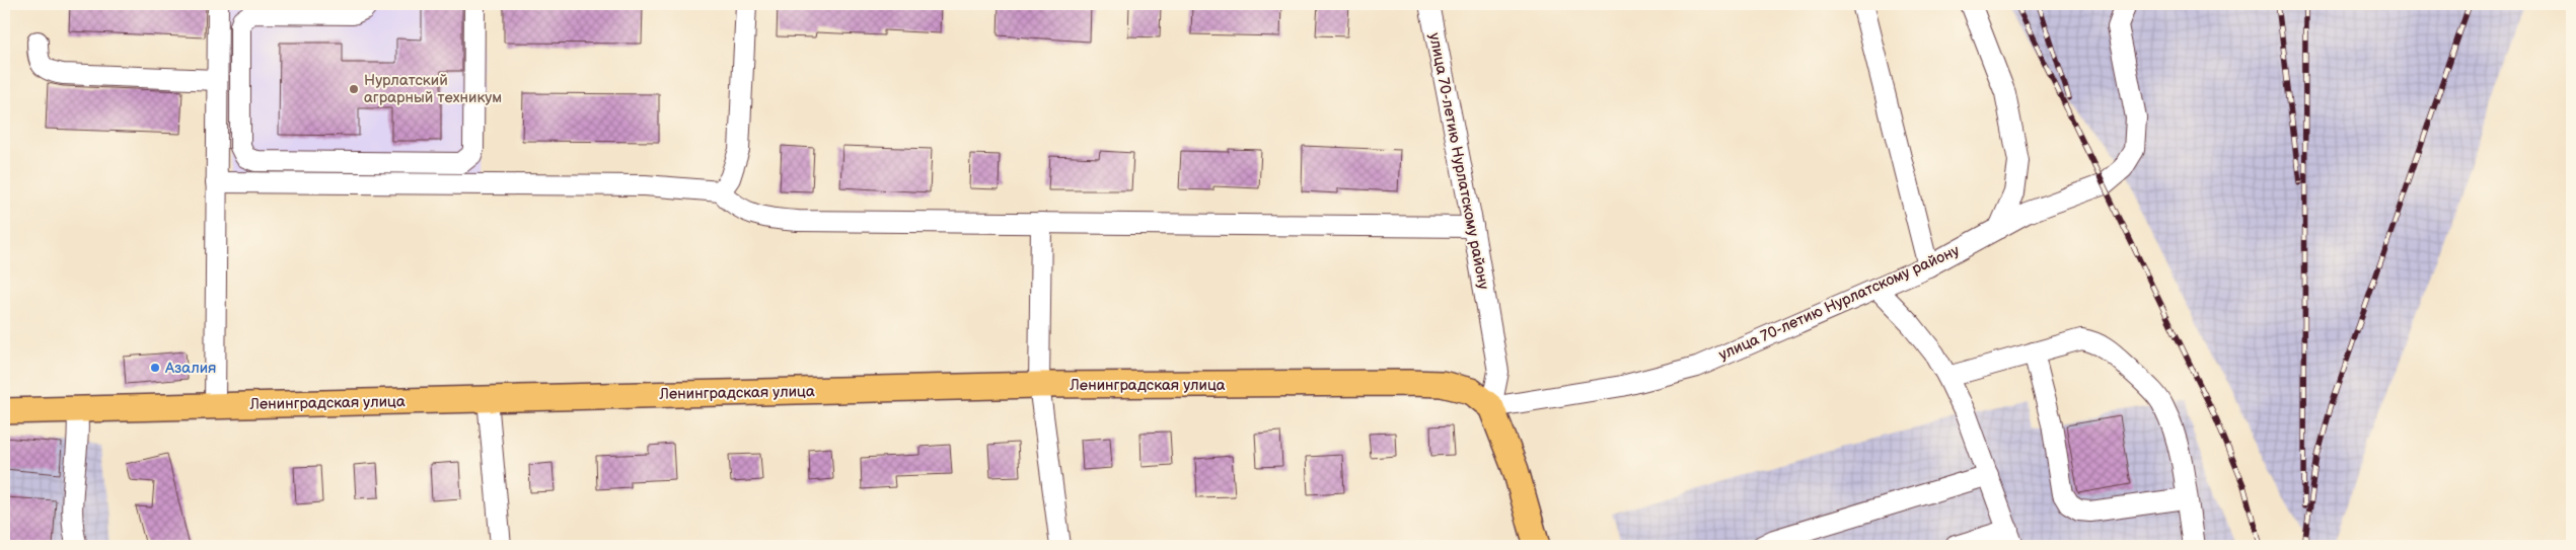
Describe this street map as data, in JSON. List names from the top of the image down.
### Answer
{
  "streets": {
    "main road": ["Ленинградская улица"],
    "street": ["улица 70-летию Нурлатскому району"]
  },
  "crossings": [
    ["улица 70-летию Нурлатскому району", "Ленинградская улица"]
  ],
  "places": ["Нурлатский аграрный техникум", "Азалия"]
}
